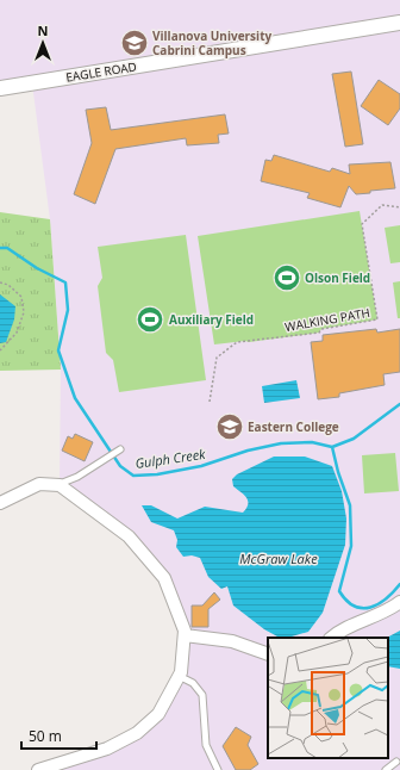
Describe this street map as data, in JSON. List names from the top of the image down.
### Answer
{
  "streets": {
    "street": ["EAGLE ROAD"],
    "path": ["WALKING PATH"]
  },
  "water": ["Gulph Creek", "McGraw Lake"],
  "places": {
    "school or university": ["Villanova University Cabrini Campus", "Eastern College"],
    "sports": ["Olson Field", "Auxiliary Field"]
  },
  "scale_bar": "50 m",
  "north": "top"
}
